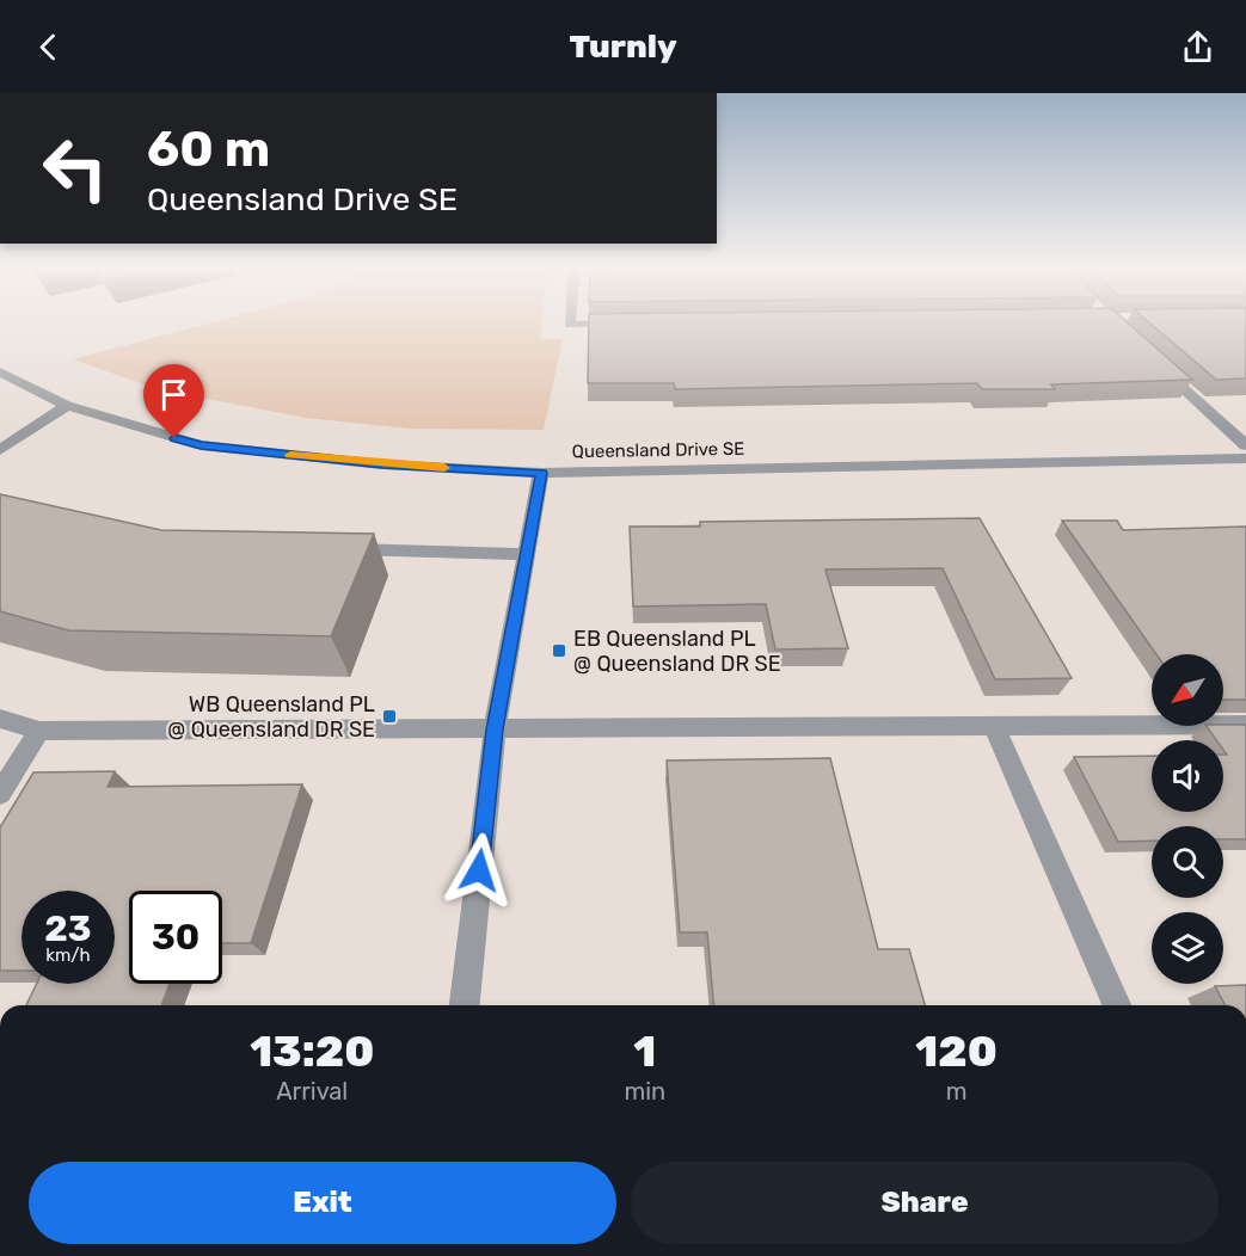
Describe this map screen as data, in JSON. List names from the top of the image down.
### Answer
{
  "streets": {
    "street": ["Queensland Drive SE"]
  },
  "places": {
    "transit": ["EB Queensland PL @ Queensland DR SE", "WB Queensland PL @ Queensland DR SE"]
  },
  "north": "bottom left",
  "page": {
    "header": "Turnly",
    "turn": ["60 m", "Queensland Drive SE"],
    "speed": "23 km/h",
    "limit": "30",
    "eta": [
      "13:20",
      "Arrival",
      "1",
      "min",
      "120",
      "m"
    ],
    "buttons": ["Exit", "Share"]
  }
}
